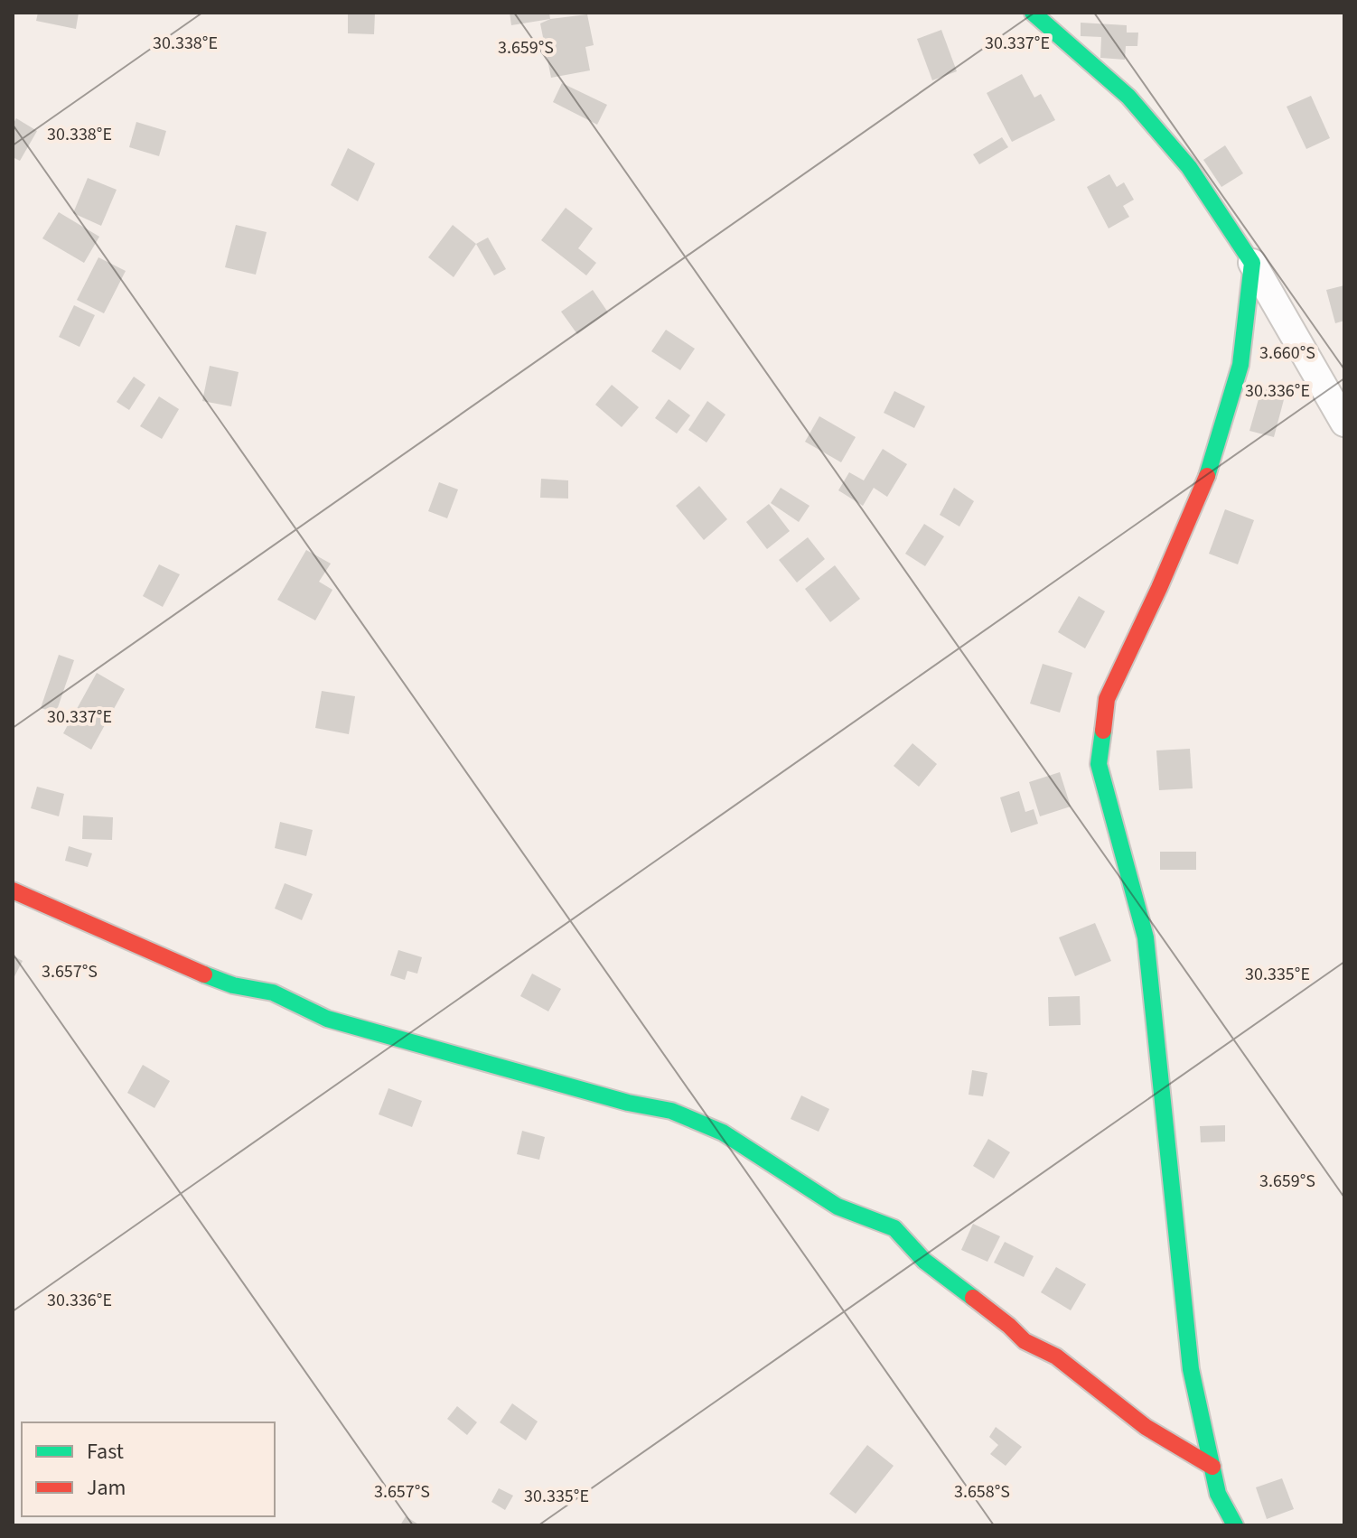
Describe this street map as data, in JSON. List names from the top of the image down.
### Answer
{
  "legend": ["Fast", "Jam"],
  "coordinates": [
    "30.338°E",
    "30.337°E",
    "3.659°S",
    "3.660°S",
    "30.336°E",
    "3.657°S",
    "30.335°E",
    "3.658°S"
  ]
}
